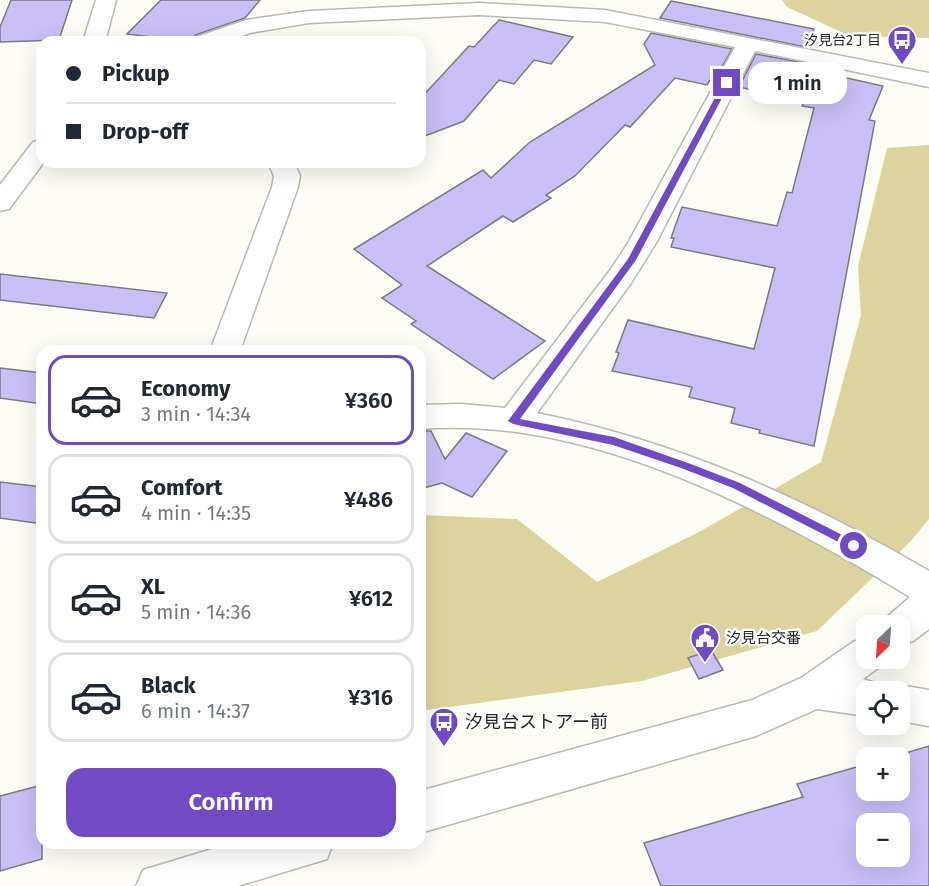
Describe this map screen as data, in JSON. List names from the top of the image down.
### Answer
{
  "places": {
    "bus stop": ["汐見台2丁目", "汐見台ストアー前"],
    "public building": ["汐見台交番"]
  },
  "north": "bottom left",
  "page": {
    "banner": ["Pickup", "Drop-off"],
    "bubble": "1 min",
    "list": [
      {
        "name": "Economy",
        "note": "3 min · 14:34",
        "value": "¥360"
      },
      {
        "name": "Comfort",
        "note": "4 min · 14:35",
        "value": "¥486"
      },
      {
        "name": "XL",
        "note": "5 min · 14:36",
        "value": "¥612"
      },
      {
        "name": "Black",
        "note": "6 min · 14:37",
        "value": "¥316"
      }
    ],
    "map_buttons": ["+", "−"],
    "buttons": "Confirm"
  }
}
